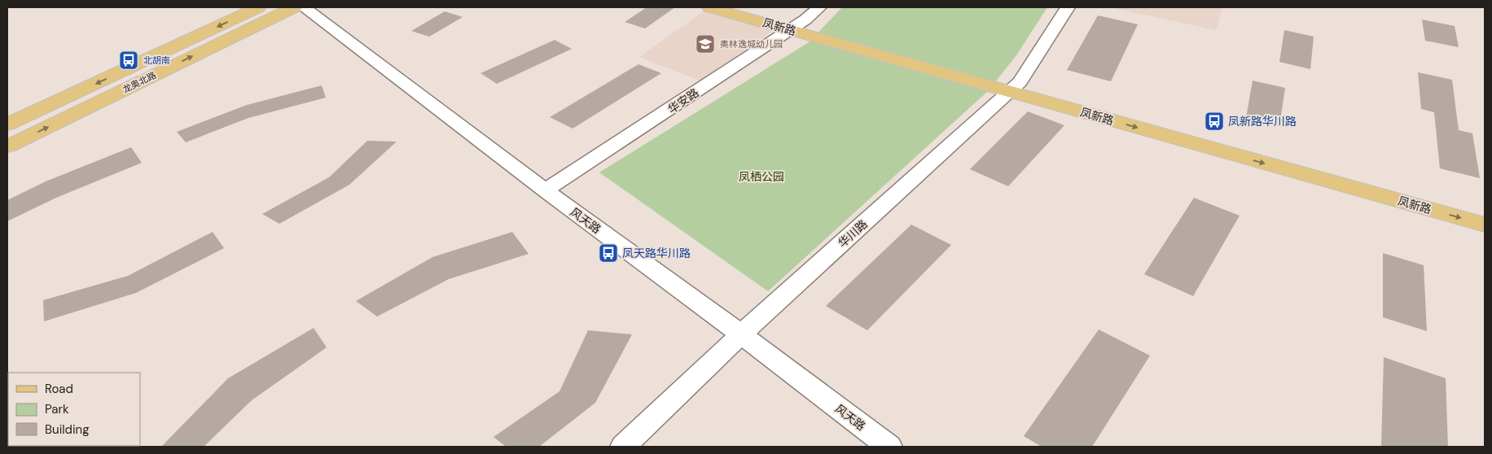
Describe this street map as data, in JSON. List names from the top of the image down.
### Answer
{
  "streets": {
    "main road": ["凤新路", "龙奥北路"],
    "street": ["华安路", "风天路", "华川路"]
  },
  "crossings": [
    ["凤新路", "华安路"],
    ["凤新路", "华川路"],
    ["华安路", "风天路"],
    ["风天路", "华川路"]
  ],
  "parks": ["凤栖公园"],
  "places": {
    "school or university": ["奥林逸城幼儿园"],
    "bus stop": ["北胡南", "凤新路华川路", "凤天路华川路"]
  },
  "legend": ["Road", "Park", "Building"]
}
